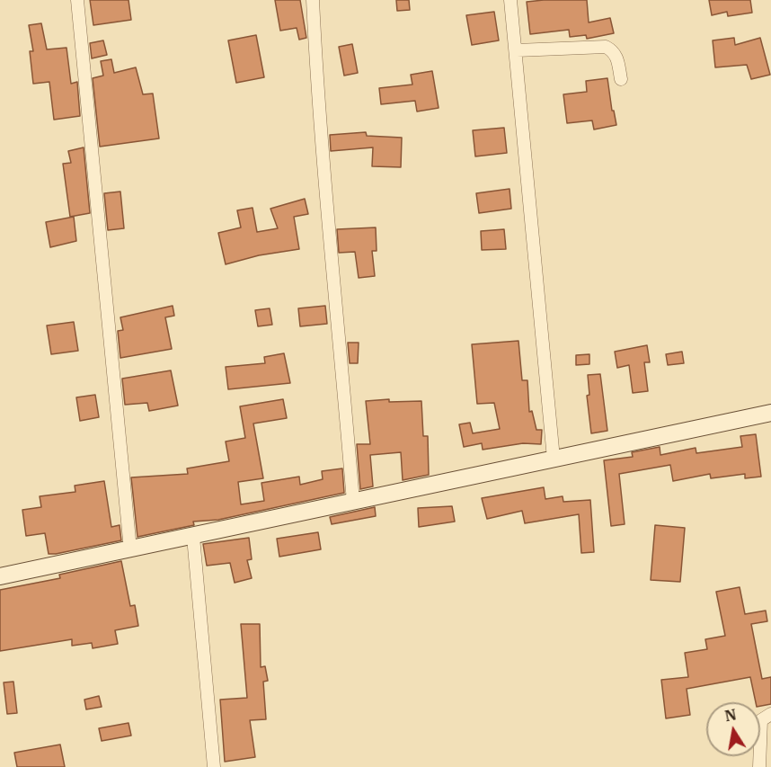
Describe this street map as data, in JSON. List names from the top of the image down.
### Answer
{
  "north": "top"
}
